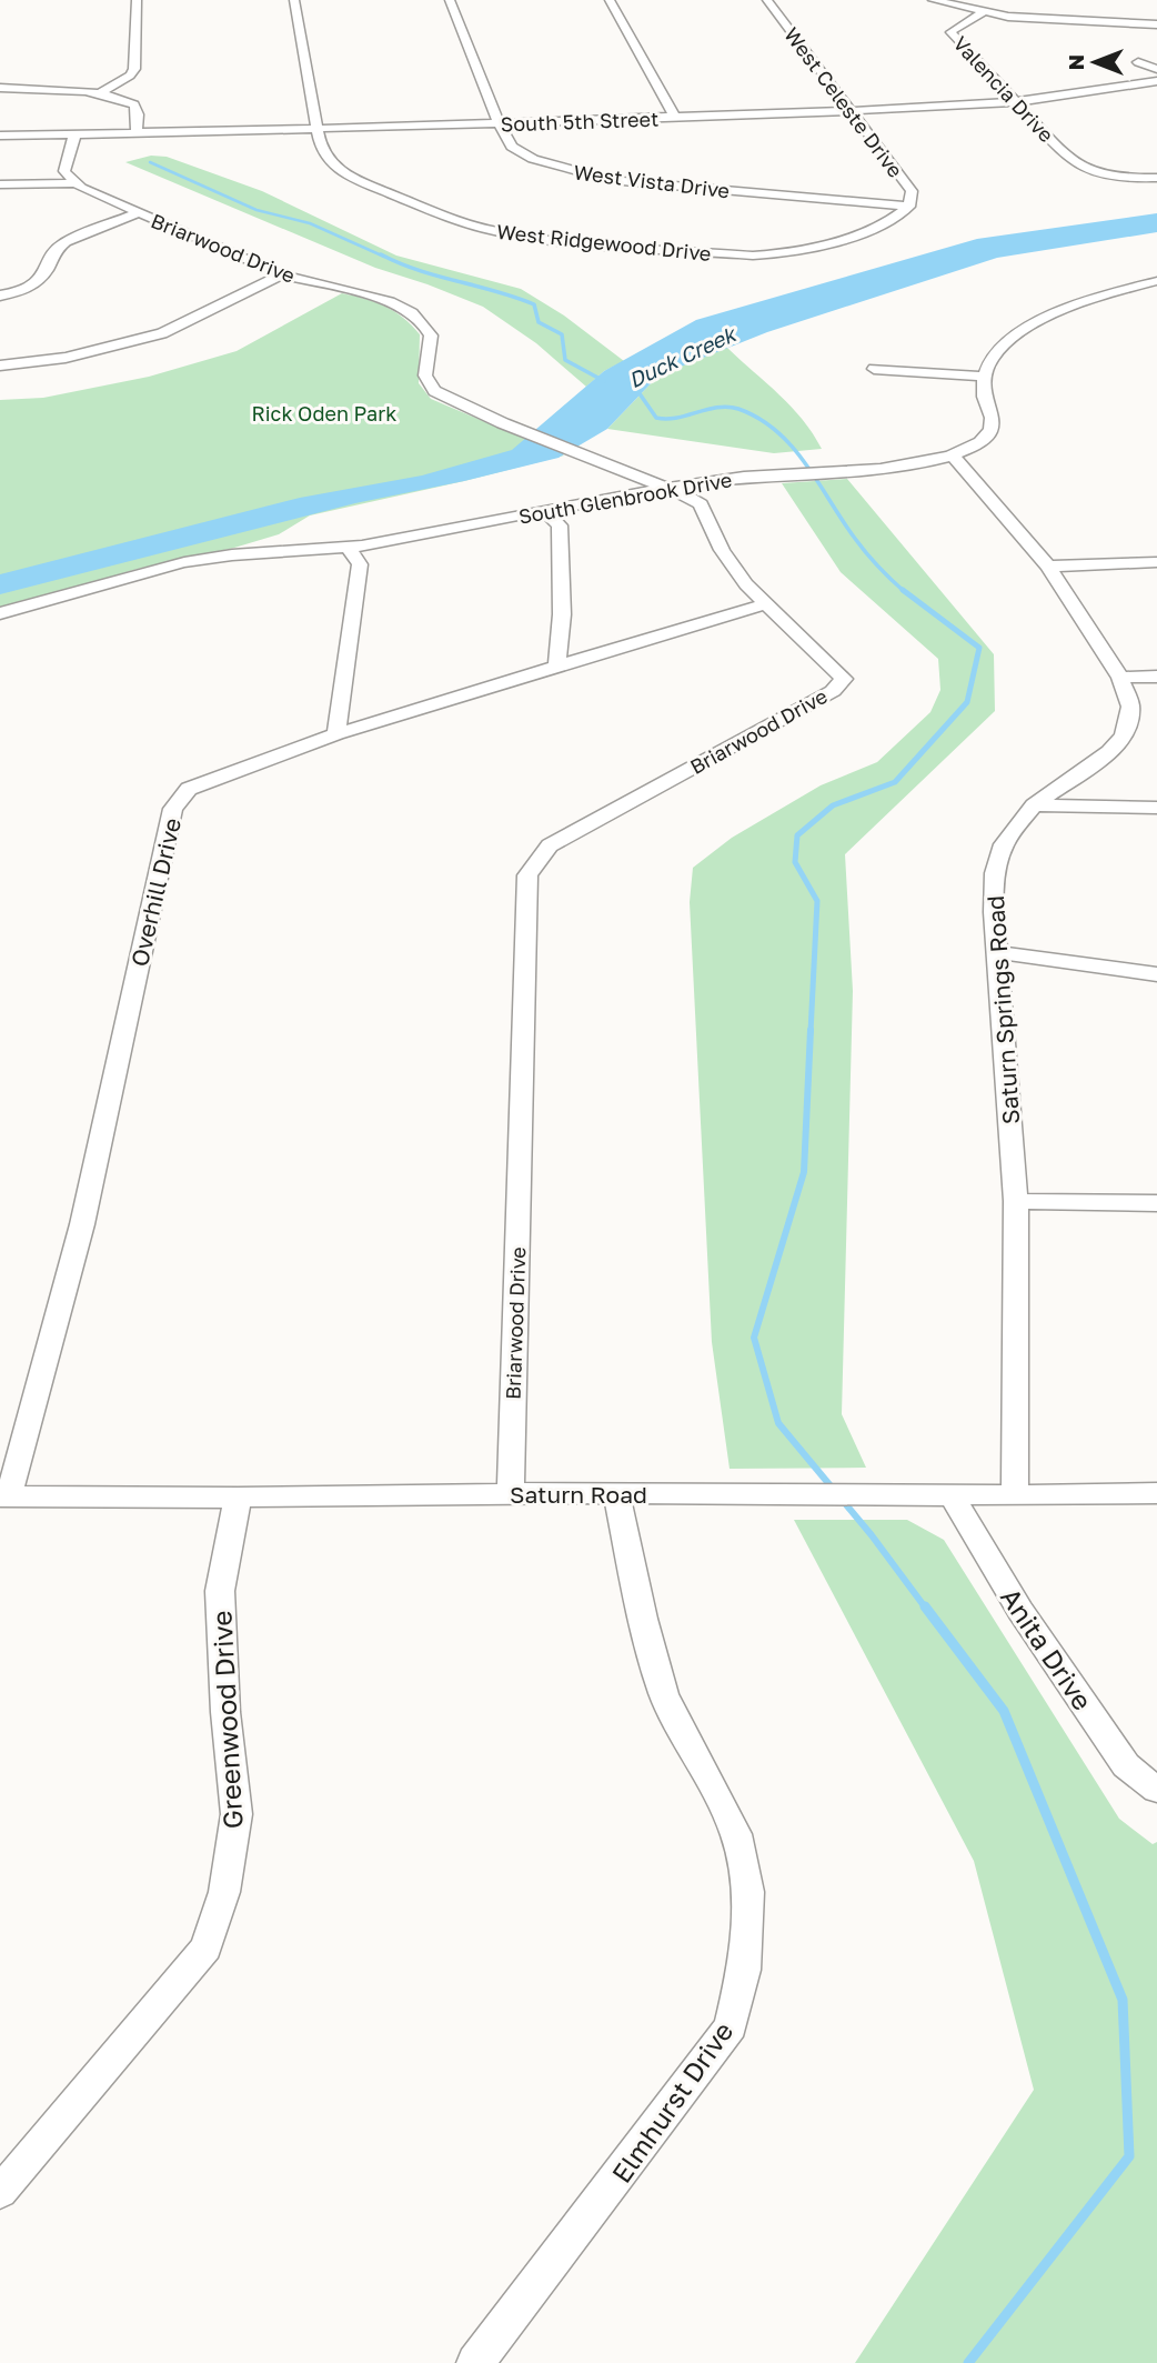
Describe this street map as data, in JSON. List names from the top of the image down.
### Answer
{
  "streets": {
    "street": [
      "Valencia Drive",
      "West Celeste Drive",
      "South 5th Street",
      "West Vista Drive",
      "West Ridgewood Drive",
      "Briarwood Drive",
      "South Glenbrook Drive",
      "Overhill Drive",
      "Saturn Springs Road",
      "Saturn Road",
      "Anita Drive",
      "Greenwood Drive",
      "Elmhurst Drive"
    ]
  },
  "crossings": [
    ["Valencia Drive", "South 5th Street"],
    ["West Celeste Drive", "South 5th Street"],
    ["West Celeste Drive", "West Vista Drive"],
    ["West Celeste Drive", "West Ridgewood Drive"],
    ["South 5th Street", "West Vista Drive"],
    ["South 5th Street", "West Ridgewood Drive"],
    ["West Vista Drive", "West Ridgewood Drive"],
    ["Briarwood Drive", "South Glenbrook Drive"],
    ["Briarwood Drive", "Overhill Drive"],
    ["Briarwood Drive", "Saturn Road"],
    ["South Glenbrook Drive", "Saturn Springs Road"],
    ["Overhill Drive", "Saturn Road"],
    ["Saturn Springs Road", "Saturn Road"],
    ["Saturn Road", "Anita Drive"],
    ["Saturn Road", "Greenwood Drive"],
    ["Saturn Road", "Elmhurst Drive"]
  ],
  "water": ["Duck Creek"],
  "parks": ["Rick Oden Park"],
  "north": "left"
}
